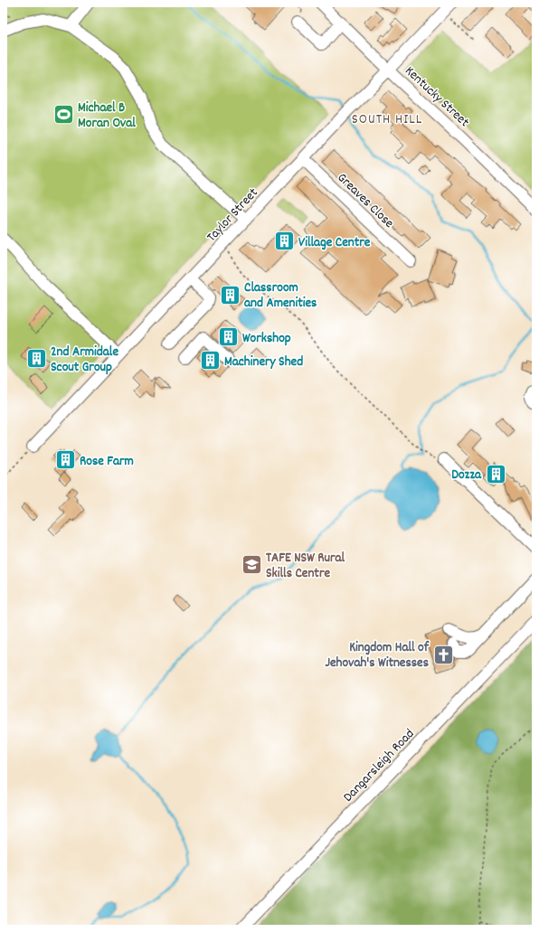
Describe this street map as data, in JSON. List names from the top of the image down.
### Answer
{
  "streets": {
    "street": [
      "Kentucky Street",
      "Greaves Close",
      "Taylor Street",
      "Dangarsleigh Road"
    ]
  },
  "crossings": [
    ["Kentucky Street", "Taylor Street"],
    ["Greaves Close", "Taylor Street"]
  ],
  "districts": ["SOUTH HILL"],
  "places": {
    "sports": ["Michael B Moran Oval"],
    "building": [
      "Village Centre",
      "Classroom and Amenities",
      "Workshop",
      "2nd Armidale Scout Group",
      "Machinery Shed",
      "Rose Farm",
      "Dozza"
    ],
    "school or university": ["TAFE NSW Rural Skills Centre"],
    "church": ["Kingdom Hall of Jehovah's Witnesses"]
  }
}
